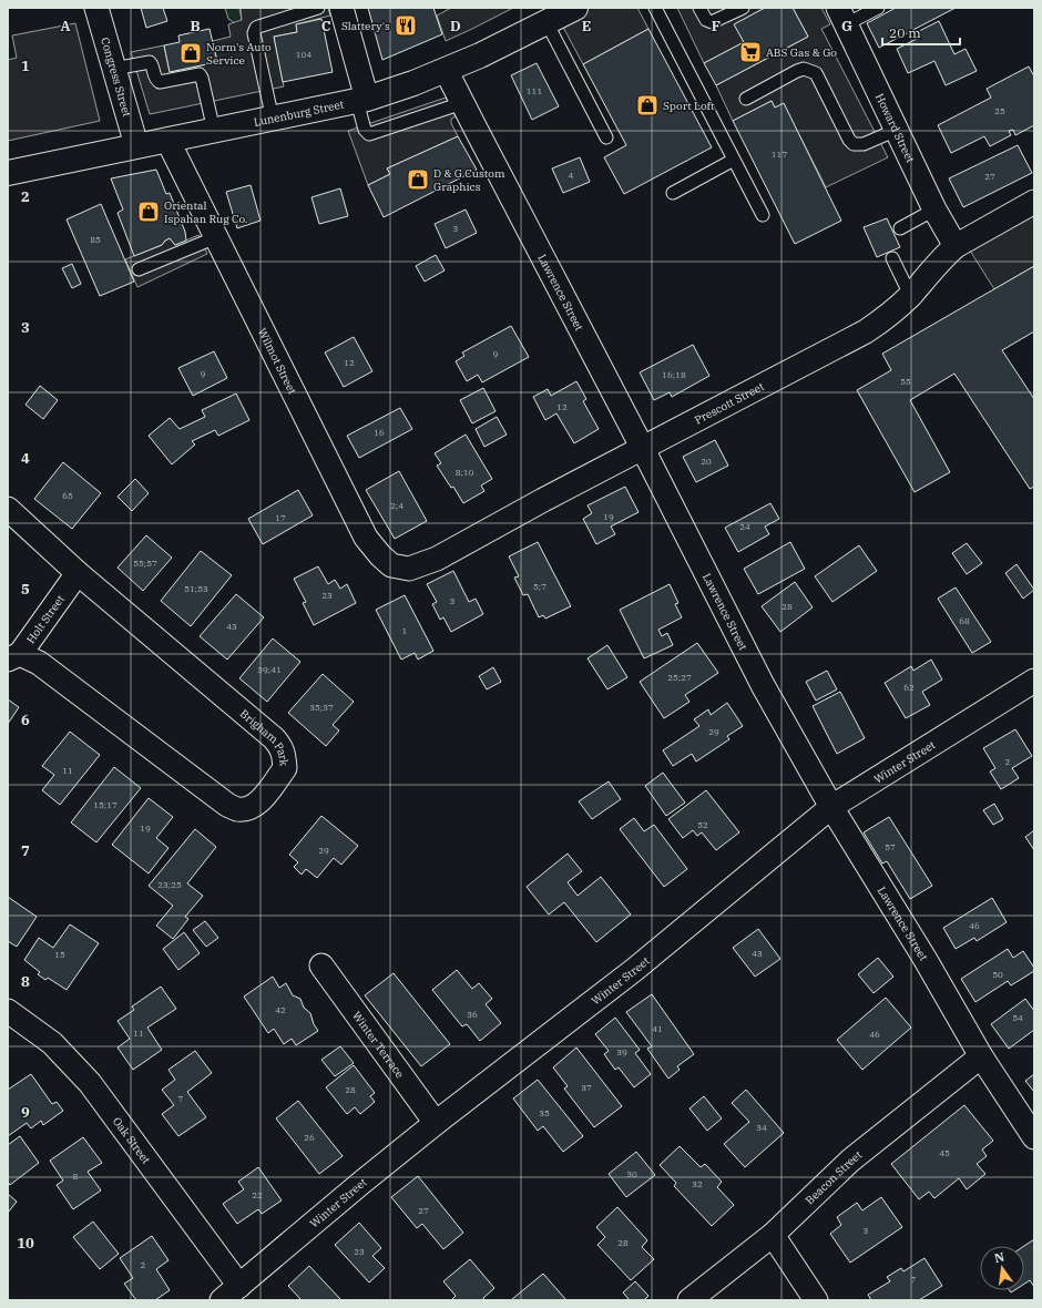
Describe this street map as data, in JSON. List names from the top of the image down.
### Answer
{
  "streets": {
    "main road": ["Lunenburg Street"],
    "street": [
      "Congress Street",
      "Howard Street",
      "Lawrence Street",
      "Wilmot Street",
      "Prescott Street",
      "Holt Street",
      "Brigham Park",
      "Winter Street",
      "Winter Terrace",
      "Oak Street",
      "Beacon Street"
    ]
  },
  "crossings": [
    ["Congress Street", "Lunenburg Street"],
    ["Lunenburg Street", "Lawrence Street"],
    ["Lunenburg Street", "Wilmot Street"],
    ["Howard Street", "Prescott Street"],
    ["Lawrence Street", "Prescott Street"],
    ["Lawrence Street", "Winter Street"],
    ["Lawrence Street", "Beacon Street"],
    ["Wilmot Street", "Prescott Street"],
    ["Holt Street", "Brigham Park"],
    ["Winter Street", "Winter Terrace"],
    ["Winter Street", "Oak Street"]
  ],
  "places": {
    "restaurant": ["Slattery's"],
    "supermarket": ["ABS Gas & Go"],
    "shop": [
      "Norm's Auto Service",
      "Sport Loft",
      "D & G Custom Graphics",
      "Oriental Ispahan Rug Co."
    ]
  },
  "house_numbers": [
    "104",
    "111",
    "25",
    "117",
    "4",
    "27",
    "3",
    "85",
    "9",
    "12",
    "9",
    "16;18",
    "55",
    "12",
    "16",
    "20",
    "8;10",
    "65",
    "2;4",
    "19",
    "17",
    "24",
    "55;57",
    "5;7",
    "51;53",
    "23",
    "3",
    "28",
    "68",
    "43",
    "1",
    "39;41",
    "25;27",
    "62",
    "35;37",
    "29",
    "2",
    "11",
    "15;17",
    "52",
    "19",
    "57",
    "29",
    "23;25",
    "46",
    "43",
    "15",
    "50",
    "42",
    "36",
    "54",
    "41",
    "11",
    "46",
    "39",
    "37",
    "28",
    "7",
    "35",
    "34",
    "26",
    "45",
    "30",
    "8",
    "32",
    "22",
    "27",
    "3",
    "28",
    "23",
    "2",
    "7"
  ],
  "scale_bar": "20 m",
  "north": "top",
  "grid": {
    "columns": [
      "A",
      "B",
      "C",
      "D",
      "E",
      "F",
      "G"
    ],
    "rows": [
      "1",
      "2",
      "3",
      "4",
      "5",
      "6",
      "7",
      "8",
      "9",
      "10"
    ]
  }
}
